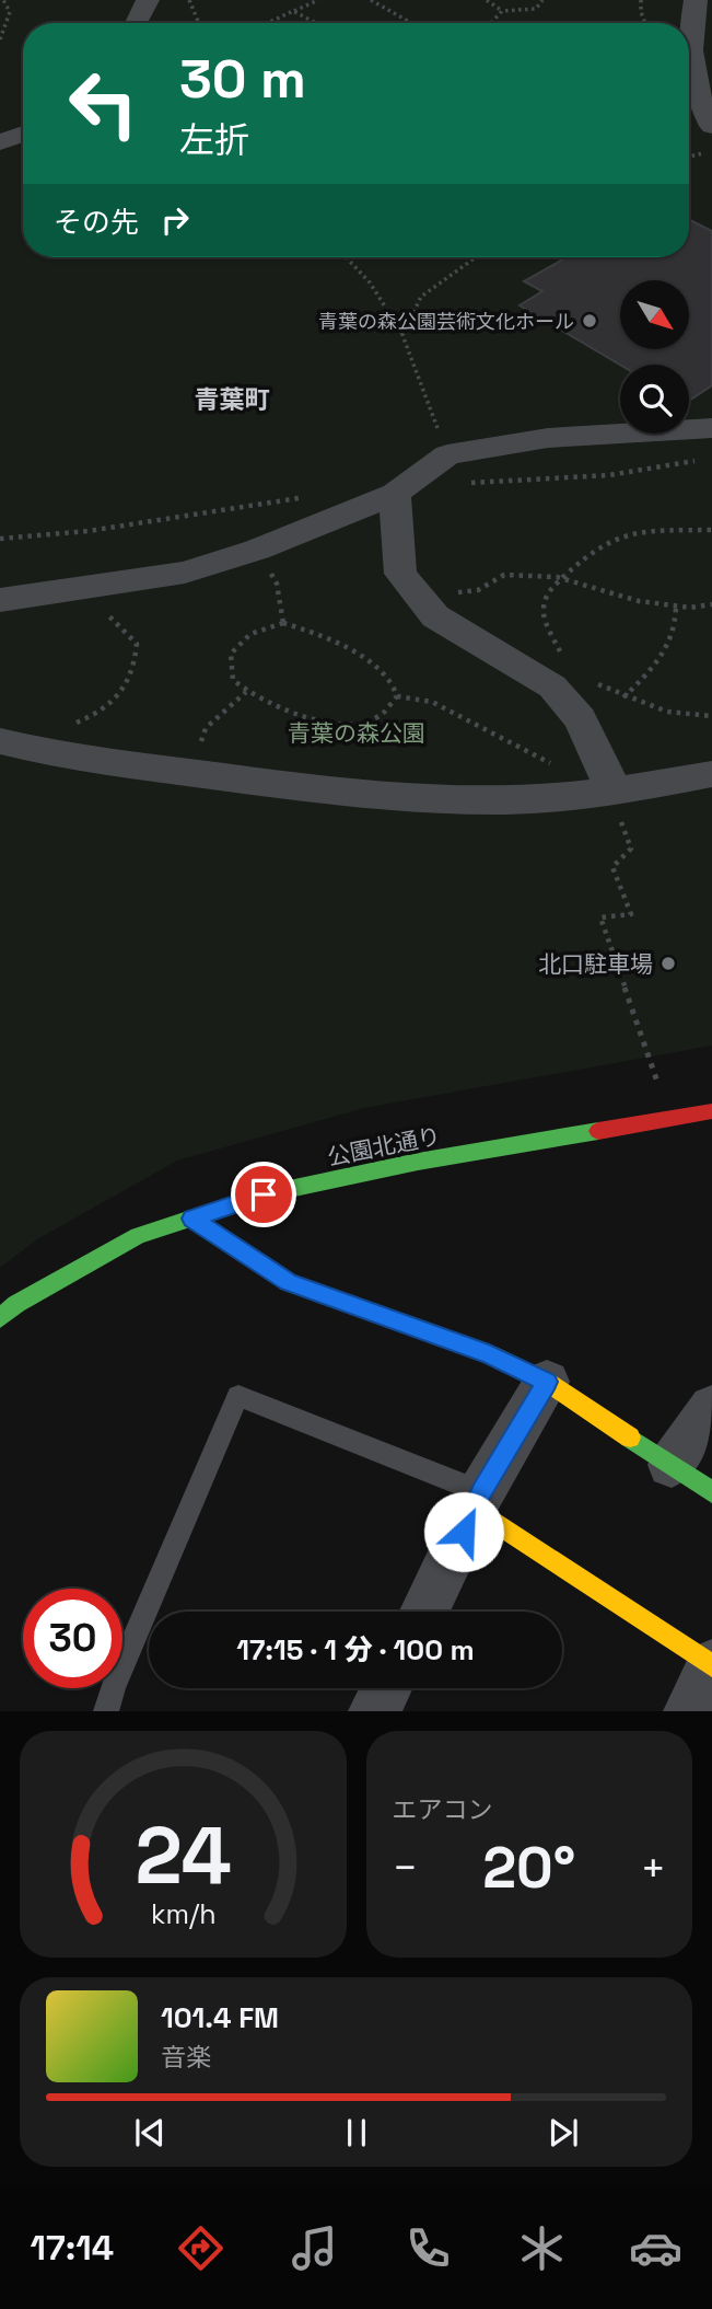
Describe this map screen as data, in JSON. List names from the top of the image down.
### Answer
{
  "streets": {
    "street": ["公園北通り"]
  },
  "districts": ["青葉町"],
  "parks": ["青葉の森公園"],
  "places": ["青葉の森公園芸術文化ホール", "北口駐車場"],
  "north": "bottom right",
  "page": {
    "turn": ["30 m", "左折"],
    "then": "その先",
    "limit": "30",
    "trip": "17:15 · 1 分 · 100 m",
    "tile": "エアコン",
    "heat": ["−", "20°", "+"],
    "song": ["101.4 FM", "音楽"],
    "tabs": "17:14",
    "gauge": ["24", "km/h"]
  }
}
